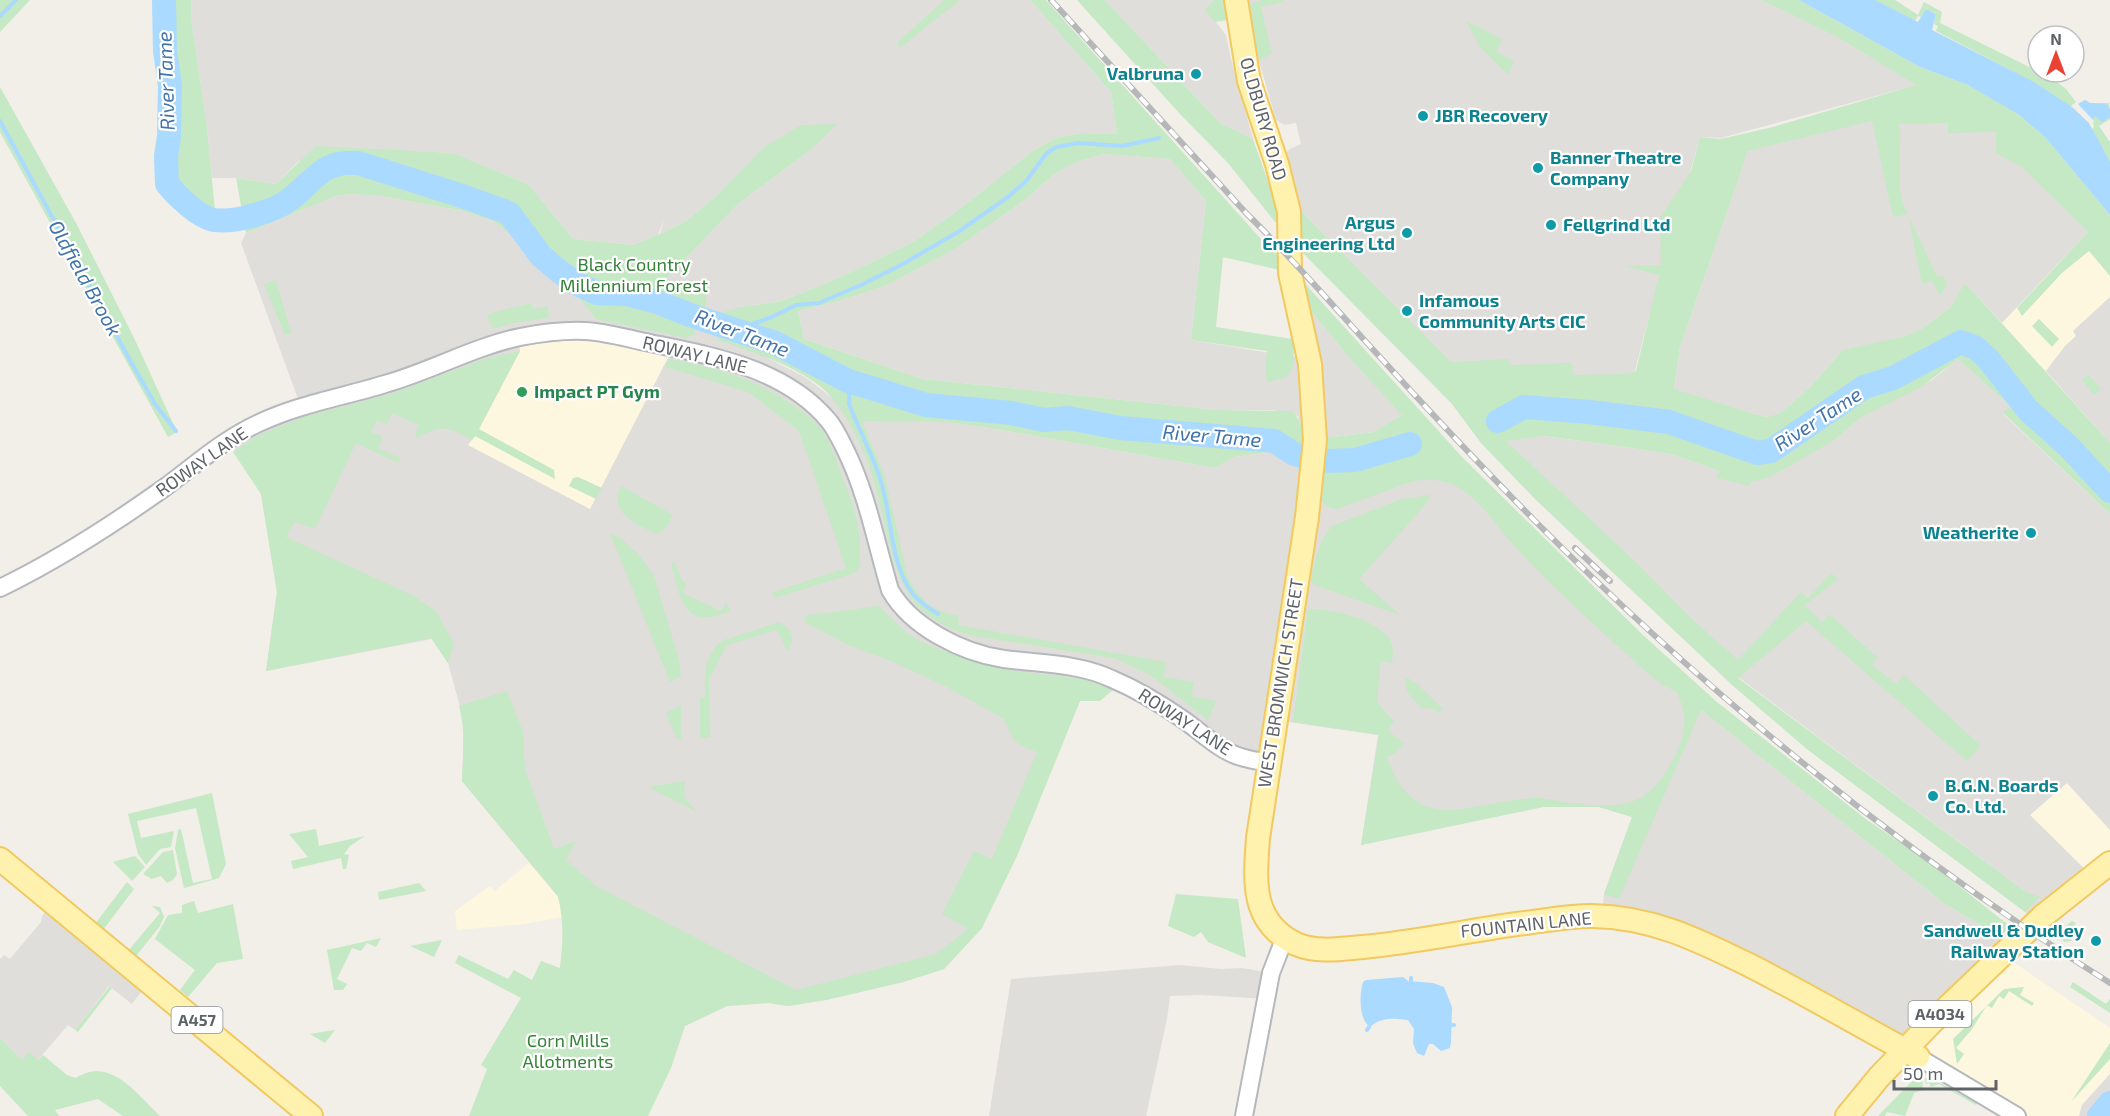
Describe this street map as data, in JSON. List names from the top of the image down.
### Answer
{
  "streets": {
    "main road": [
      "OLDBURY ROAD",
      "WEST BROMWICH STREET",
      "FOUNTAIN LANE",
      "A4034",
      "A457"
    ],
    "street": ["ROWAY LANE"]
  },
  "crossings": [
    ["OLDBURY ROAD", "WEST BROMWICH STREET"],
    ["ROWAY LANE", "WEST BROMWICH STREET"],
    ["WEST BROMWICH STREET", "FOUNTAIN LANE"],
    ["FOUNTAIN LANE", "A4034"]
  ],
  "water": ["River Tame", "Oldfield Brook"],
  "parks": ["Black Country Millennium Forest", "Corn Mills Allotments"],
  "places": [
    "Valbruna",
    "JBR Recovery",
    "Banner Theatre Company",
    "Fellgrind Ltd",
    "Argus Engineering Ltd",
    "Infamous Community Arts CIC",
    "Impact PT Gym",
    "Weatherite",
    "B.G.N. Boards Co. Ltd.",
    "Sandwell & Dudley Railway Station"
  ],
  "scale_bar": "50 m",
  "north": "top"
}
